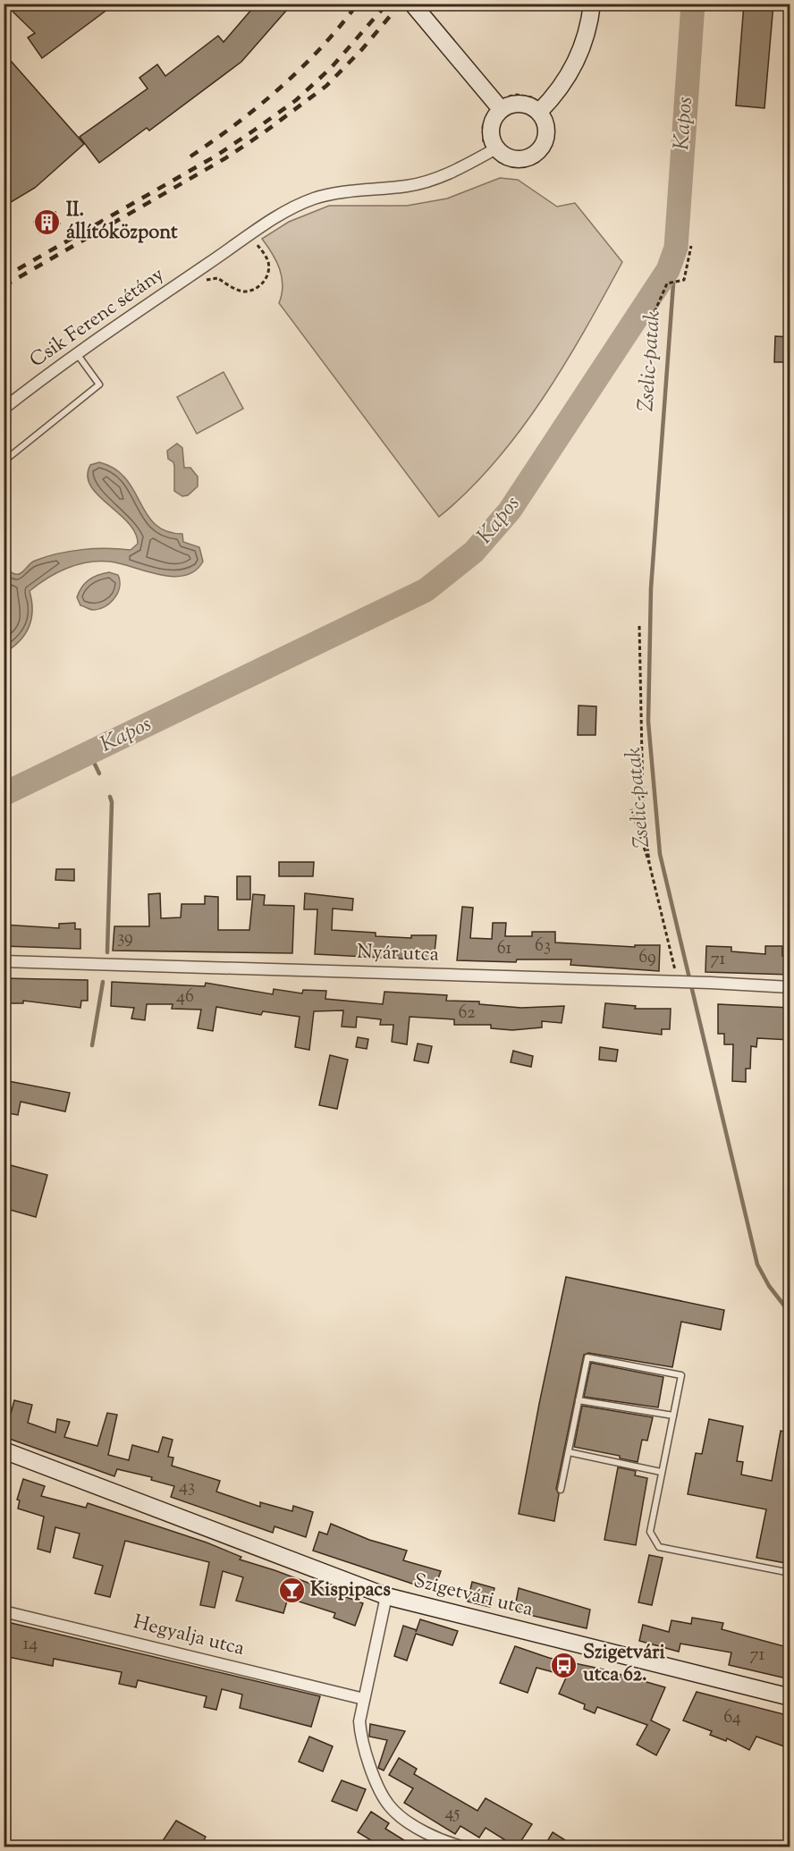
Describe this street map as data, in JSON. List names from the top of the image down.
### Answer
{
  "streets": {
    "street": [
      "Csik Ferenc sétány",
      "Nyár utca",
      "Szigetvári utca",
      "Hegyalja utca"
    ]
  },
  "water": ["Kapos", "Zselic-patak"],
  "places": {
    "building": ["II. állítóközpont"],
    "bar": ["Kispipacs"],
    "bus stop": ["Szigetvári utca 62."]
  },
  "house_numbers": [
    "39",
    "63",
    "61",
    "69",
    "71",
    "46",
    "62",
    "43",
    "14",
    "71",
    "64",
    "45"
  ]
}
